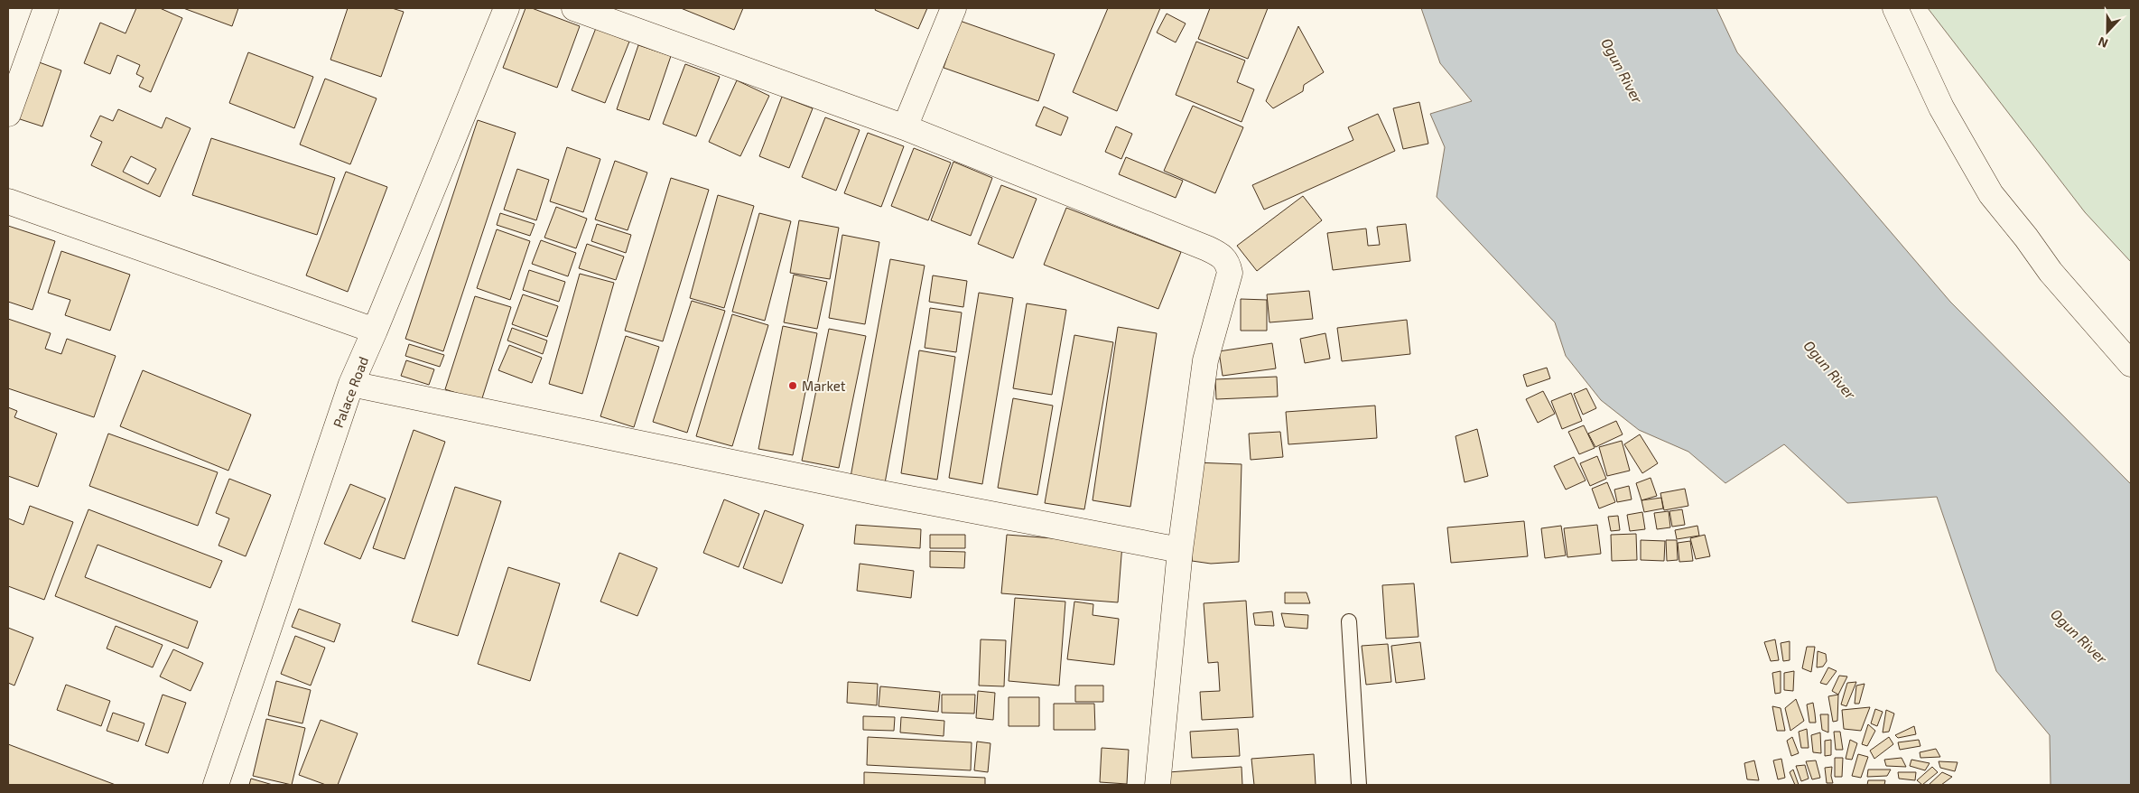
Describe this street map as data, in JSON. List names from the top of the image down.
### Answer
{
  "streets": {
    "street": ["Palace Road"]
  },
  "water": ["Ogun River"],
  "places": ["Market"],
  "north": "bottom"
}
